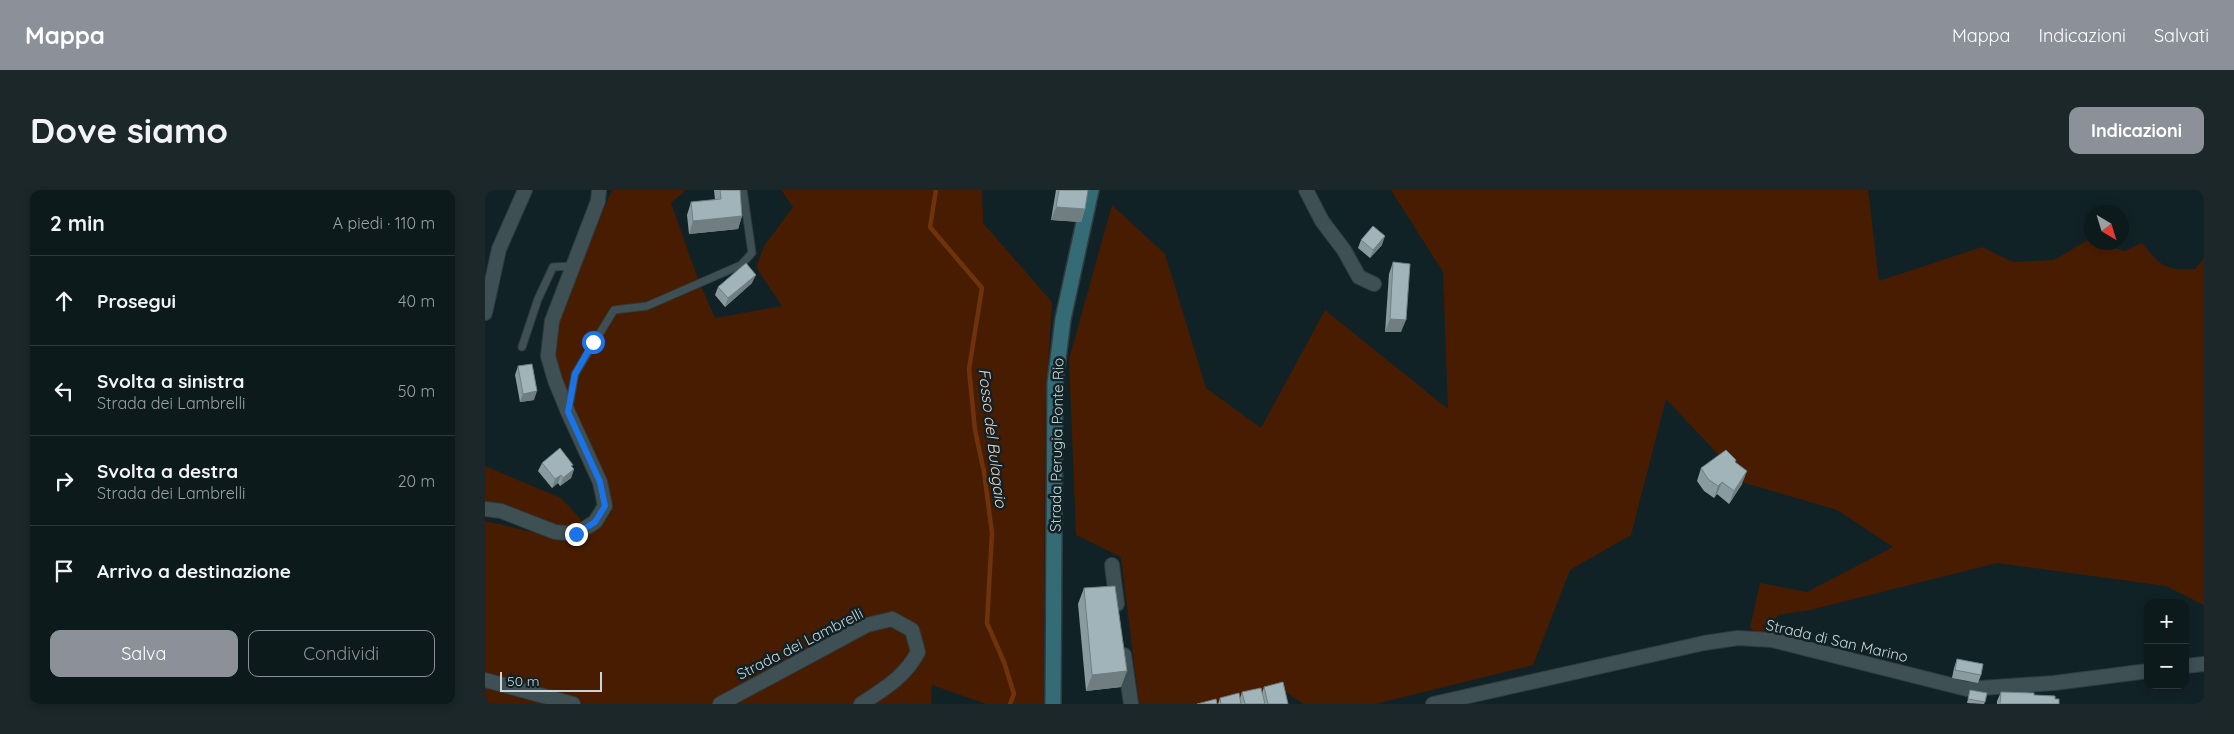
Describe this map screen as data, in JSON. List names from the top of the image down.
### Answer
{
  "streets": {
    "main road": ["Strada Perugia Ponte Rio"],
    "street": ["Strada di San Marino", "Strada dei Lambrelli"]
  },
  "water": ["Fosso del Bulagaio"],
  "scale_bar": "50 m",
  "north": "bottom right",
  "page": {
    "header": "Mappa",
    "nav": ["Mappa", "Indicazioni", "Salvati"],
    "buttons": [
      "Indicazioni",
      ["Salva", "Condividi"]
    ],
    "title": "Dove siamo",
    "heading": ["2 min", "A piedi · 110 m"],
    "list": [
      ["Prosegui", "40 m"],
      ["Svolta a sinistra", "Strada dei Lambrelli", "50 m"],
      ["Svolta a destra", "Strada dei Lambrelli", "20 m"],
      "Arrivo a destinazione"
    ],
    "map_buttons": ["+", "−"],
    "scale": "50 m"
  }
}
